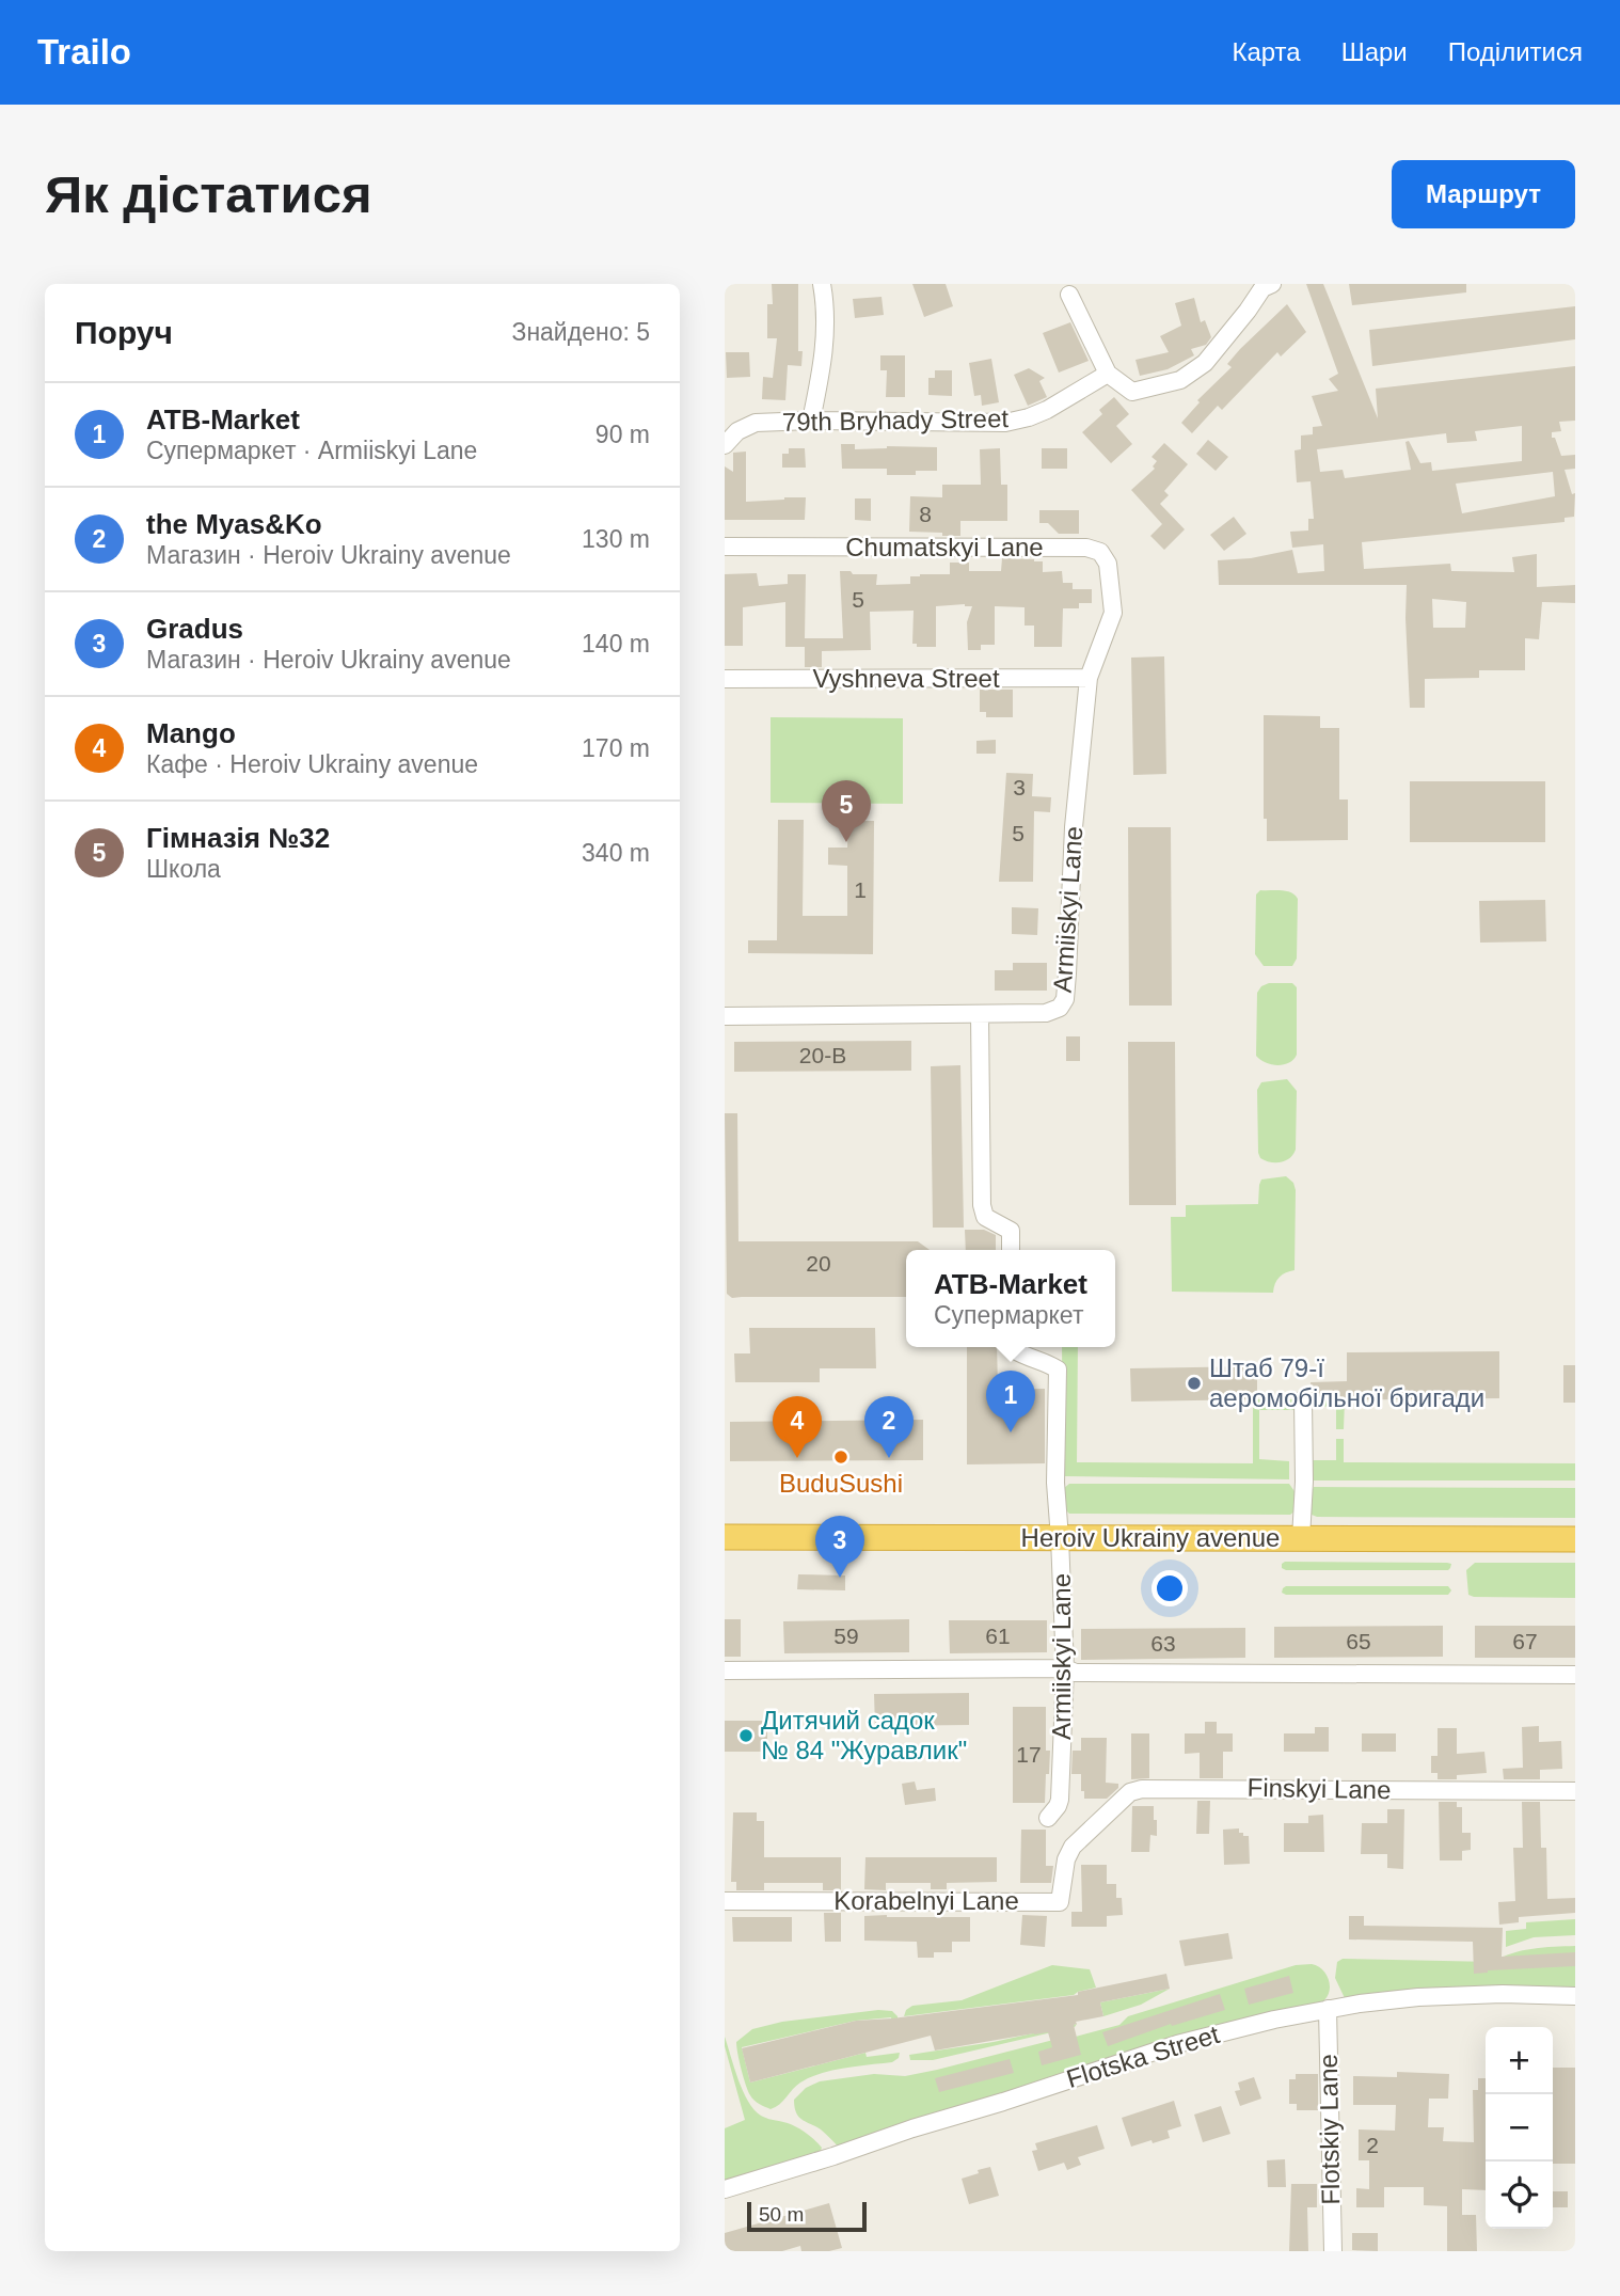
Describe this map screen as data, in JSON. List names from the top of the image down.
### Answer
{
  "streets": {
    "highway": ["Heroiv Ukrainy avenue"],
    "street": [
      "79th Bryhady Street",
      "Chumatskyi Lane",
      "Vyshneva Street",
      "Armiiskyi Lane",
      "Finskyi Lane",
      "Korabelnyi Lane",
      "Flotska Street",
      "Flotskiy Lane"
    ]
  },
  "crossings": [
    ["Chumatskyi Lane", "Armiiskyi Lane"],
    ["Vyshneva Street", "Armiiskyi Lane"],
    ["Armiiskyi Lane", "Heroiv Ukrainy avenue"],
    ["Finskyi Lane", "Korabelnyi Lane"],
    ["Flotska Street", "Flotskiy Lane"]
  ],
  "places": ["Штаб 79-ї аеромобільної бригади", "BuduSushi", "Дитячий садок № 84 \"Журавлик\""],
  "house_numbers": [
    "8",
    "5",
    "3",
    "5",
    "1",
    "20-В",
    "20",
    "59",
    "61",
    "65",
    "67",
    "63",
    "17",
    "2"
  ],
  "scale_bar": "50 m",
  "page": {
    "header": "Trailo",
    "nav": ["Карта", "Шари", "Поділитися"],
    "buttons": "Маршрут",
    "title": "Як дістатися",
    "heading": ["Поруч", "Знайдено: 5"],
    "list": [
      {
        "mark": "1",
        "name": "ATB-Market",
        "note": "Супермаркет · Armiiskyi Lane",
        "value": "90 m"
      },
      {
        "mark": "2",
        "name": "the Myas&Ko",
        "note": "Магазин · Heroiv Ukrainy avenue",
        "value": "130 m"
      },
      {
        "mark": "3",
        "name": "Gradus",
        "note": "Магазин · Heroiv Ukrainy avenue",
        "value": "140 m"
      },
      {
        "mark": "4",
        "name": "Mango",
        "note": "Кафе · Heroiv Ukrainy avenue",
        "value": "170 m"
      },
      {
        "mark": "5",
        "name": "Гімназія №32",
        "note": "Школа",
        "value": "340 m"
      }
    ],
    "pins": [
      "5",
      "1",
      "2",
      "4",
      "3"
    ],
    "popup": ["ATB-Market", "Супермаркет"],
    "map_buttons": ["+", "−"],
    "scale": "50 m"
  }
}
